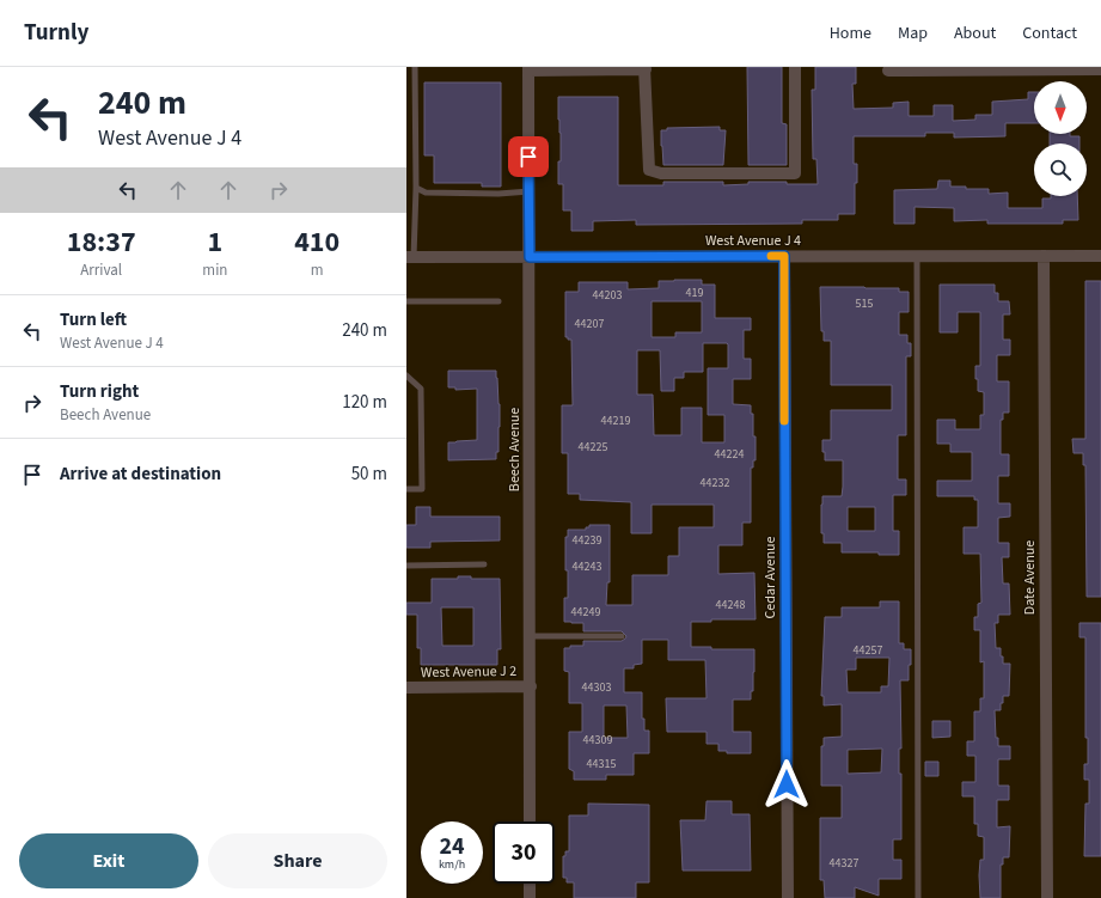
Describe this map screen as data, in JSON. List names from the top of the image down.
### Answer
{
  "streets": {
    "street": [
      "West Avenue J 4",
      "Beech Avenue",
      "Cedar Avenue",
      "Date Avenue",
      "West Avenue J 2"
    ]
  },
  "crossings": [
    ["West Avenue J 4", "Beech Avenue"],
    ["West Avenue J 4", "Cedar Avenue"],
    ["West Avenue J 4", "Date Avenue"],
    ["Beech Avenue", "West Avenue J 2"]
  ],
  "house_numbers": [
    "419",
    "44203",
    "515",
    "44207",
    "44219",
    "44225",
    "44224",
    "44232",
    "44239",
    "44243",
    "44248",
    "44249",
    "44257",
    "44303",
    "44309",
    "44315",
    "44327"
  ],
  "north": "bottom",
  "page": {
    "header": "Turnly",
    "nav": [
      "Home",
      "Map",
      "About",
      "Contact"
    ],
    "turn": ["240 m", "West Avenue J 4"],
    "eta": [
      "18:37",
      "Arrival",
      "1",
      "min",
      "410",
      "m"
    ],
    "list": [
      {
        "name": "Turn left",
        "note": "West Avenue J 4",
        "value": "240 m"
      },
      {
        "name": "Turn right",
        "note": "Beech Avenue",
        "value": "120 m"
      },
      {
        "name": "Arrive at destination",
        "value": "50 m"
      }
    ],
    "speed": "24 km/h",
    "limit": "30",
    "buttons": ["Exit", "Share"]
  }
}
